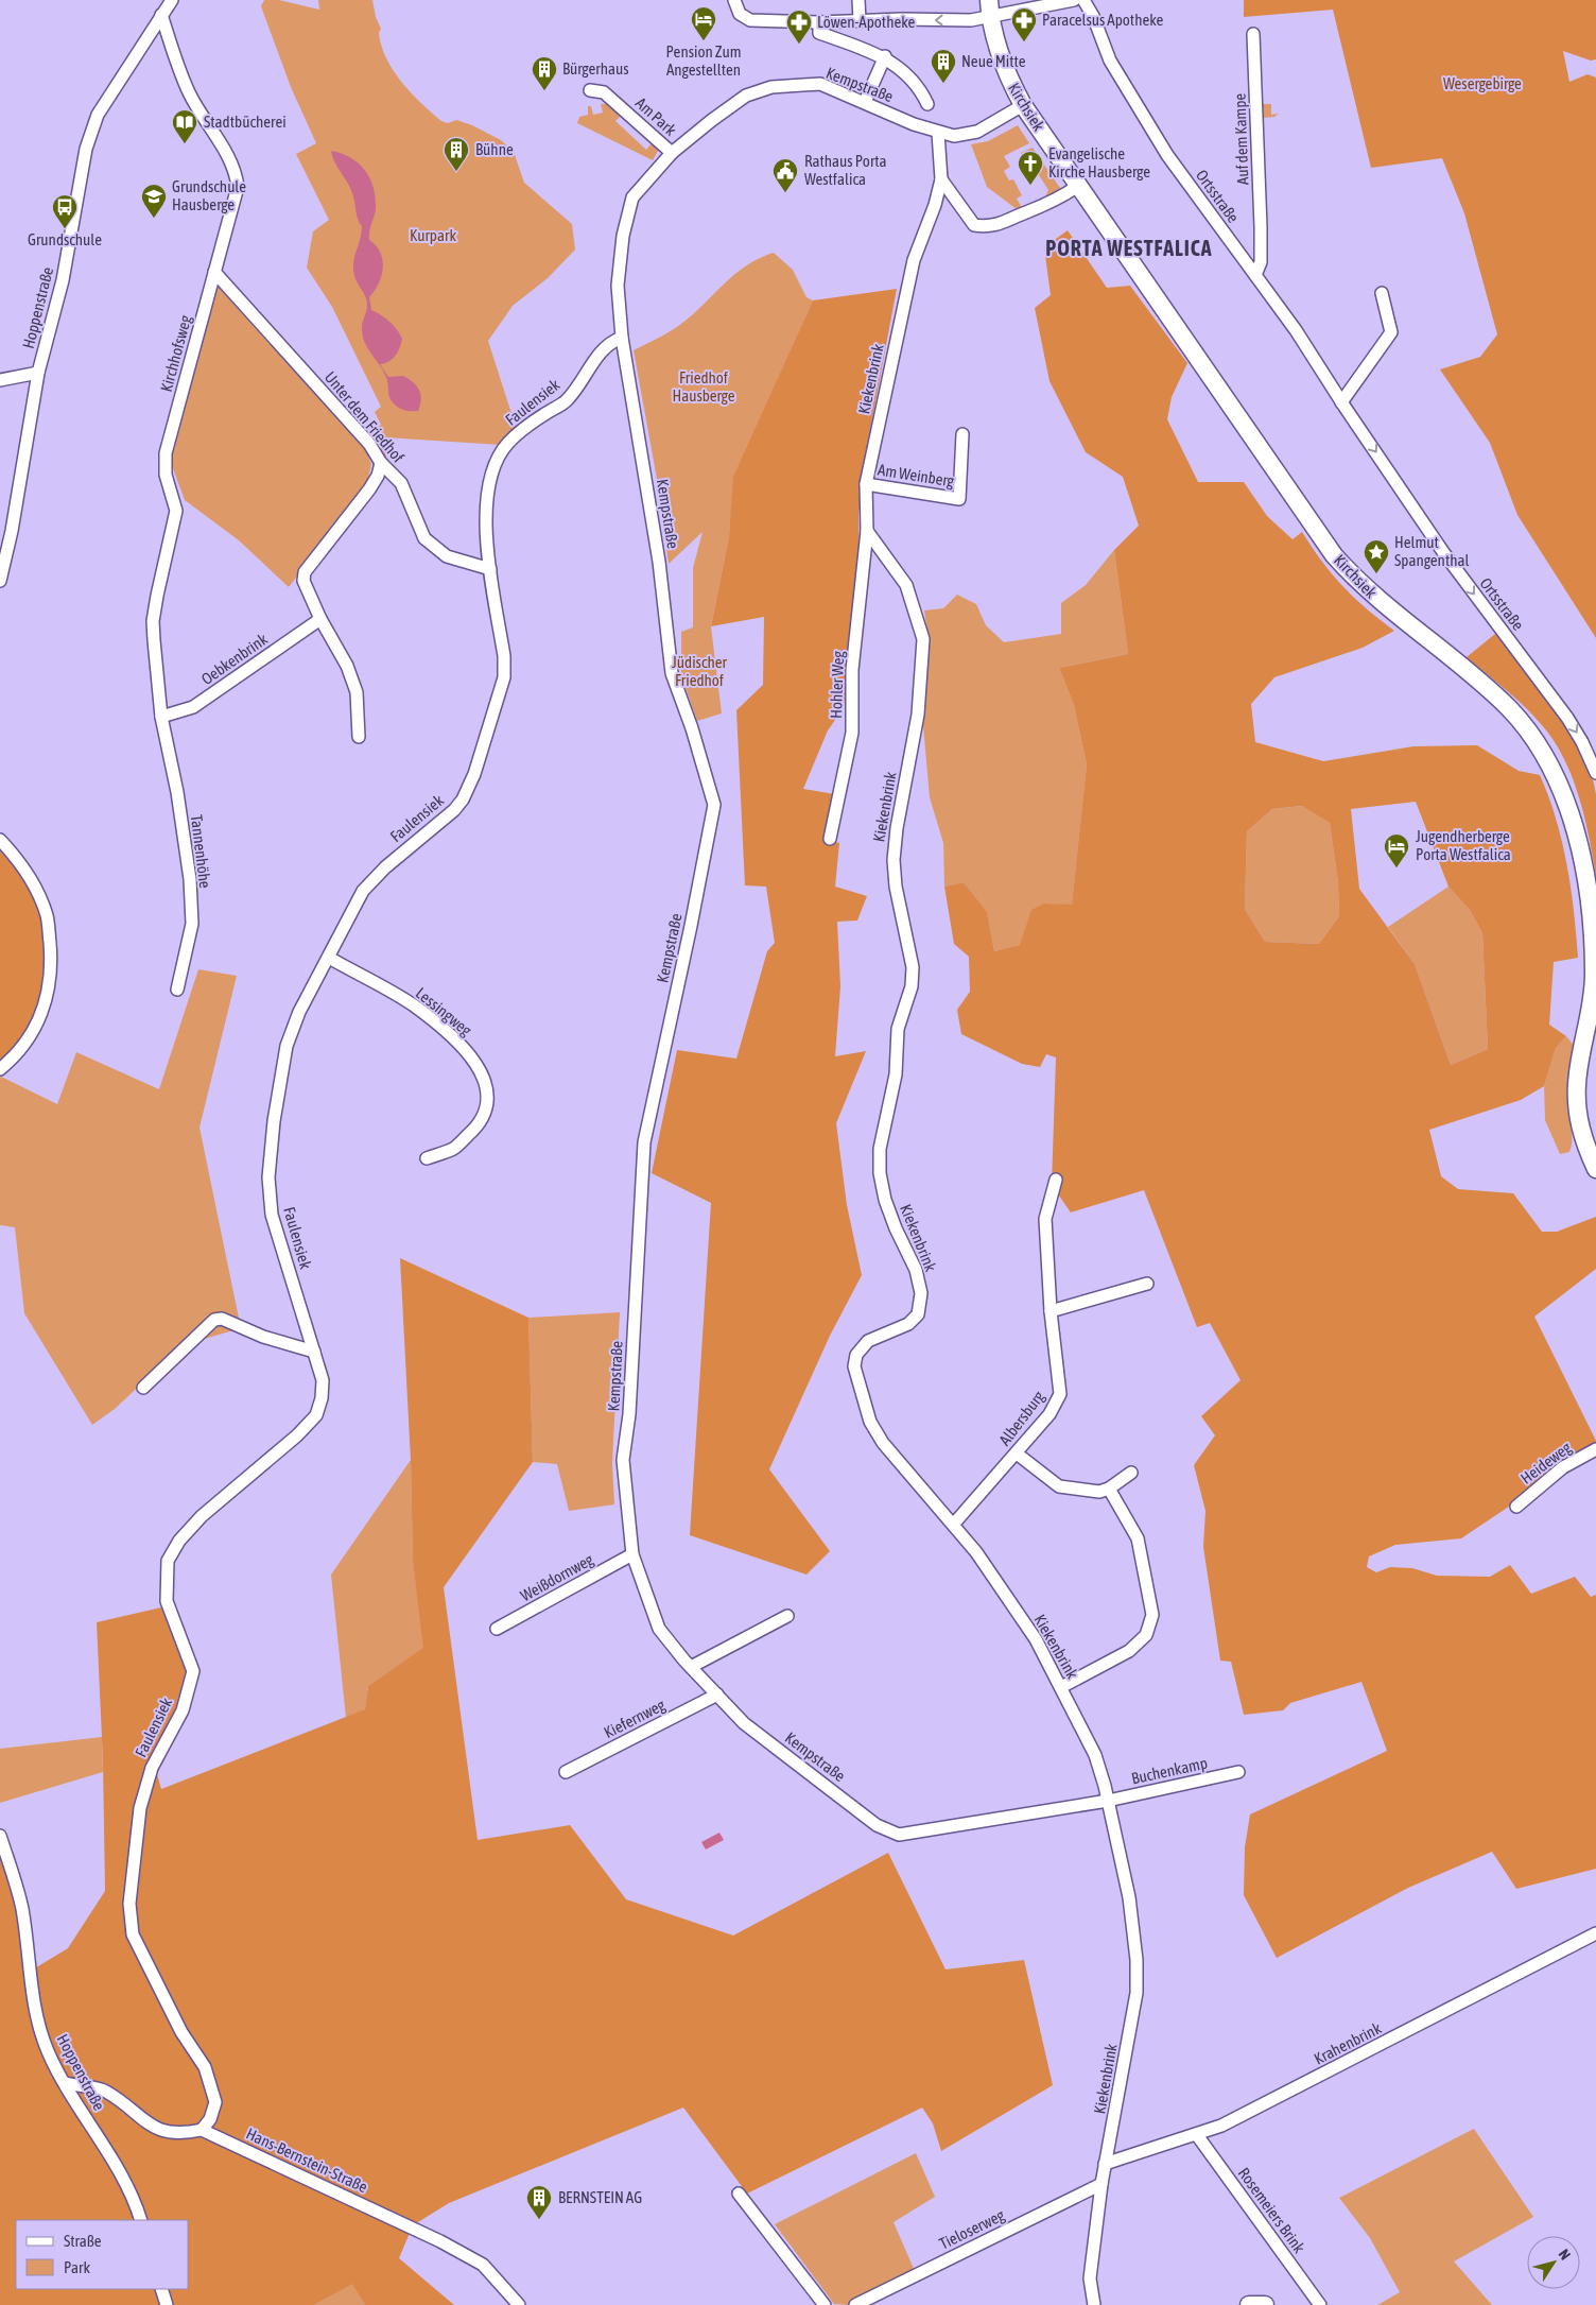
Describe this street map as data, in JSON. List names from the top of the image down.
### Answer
{
  "streets": {
    "main road": ["Kirchsiek"],
    "street": [
      "Kempstraße",
      "Am Park",
      "Auf dem Kampe",
      "Ortsstraße",
      "Hoppenstraße",
      "Kirchhofsweg",
      "Kiekenbrink",
      "Faulensiek",
      "Unter dem Friedhof",
      "Am Weinberg",
      "Oebkenbrink",
      "Hohler Weg",
      "Tannenhöhe",
      "Lessingweg",
      "Albersburg",
      "Heideweg",
      "Weißdornweg",
      "Kiefernweg",
      "Buchenkamp",
      "Krahenbrink",
      "Hans-Bernstein-Straße",
      "Rosemeiers Brink",
      "Tieloserweg"
    ]
  },
  "crossings": [
    ["Kempstraße", "Kirchsiek"],
    ["Kempstraße", "Am Park"],
    ["Kempstraße", "Kiekenbrink"],
    ["Kempstraße", "Faulensiek"],
    ["Kempstraße", "Weißdornweg"],
    ["Kempstraße", "Kiefernweg"],
    ["Kempstraße", "Buchenkamp"],
    ["Auf dem Kampe", "Ortsstraße"],
    ["Hoppenstraße", "Kirchhofsweg"],
    ["Kirchhofsweg", "Unter dem Friedhof"],
    ["Kirchhofsweg", "Oebkenbrink"],
    ["Kirchhofsweg", "Tannenhöhe"],
    ["Kiekenbrink", "Am Weinberg"],
    ["Kiekenbrink", "Hohler Weg"],
    ["Kiekenbrink", "Albersburg"],
    ["Kiekenbrink", "Buchenkamp"],
    ["Kiekenbrink", "Krahenbrink"],
    ["Kiekenbrink", "Tieloserweg"],
    ["Faulensiek", "Unter dem Friedhof"],
    ["Faulensiek", "Lessingweg"],
    ["Faulensiek", "Hans-Bernstein-Straße"],
    ["Oebkenbrink", "Tannenhöhe"],
    ["Krahenbrink", "Rosemeiers Brink"]
  ],
  "one_way": ["Ortsstraße"],
  "districts": ["PORTA WESTFALICA"],
  "parks": [
    "Wesergebirge",
    "Kurpark",
    "Friedhof Hausberge",
    "Jüdischer Friedhof"
  ],
  "places": {
    "hotel": ["Pension Zum Angestellten", "Jugendherberge Porta Westfalica"],
    "pharmacy": ["Paracelsus Apotheke", "Löwen-Apotheke"],
    "building": [
      "Neue Mitte",
      "Bürgerhaus",
      "Bühne",
      "BERNSTEIN AG"
    ],
    "library": ["Stadtbücherei"],
    "church": ["Evangelische Kirche Hausberge"],
    "public building": ["Rathaus Porta Westfalica"],
    "school or university": ["Grundschule Hausberge"],
    "bus stop": ["Grundschule"],
    "place": ["Helmut Spangenthal"]
  },
  "legend": ["Straße", "Park"],
  "north": "top right"
}
